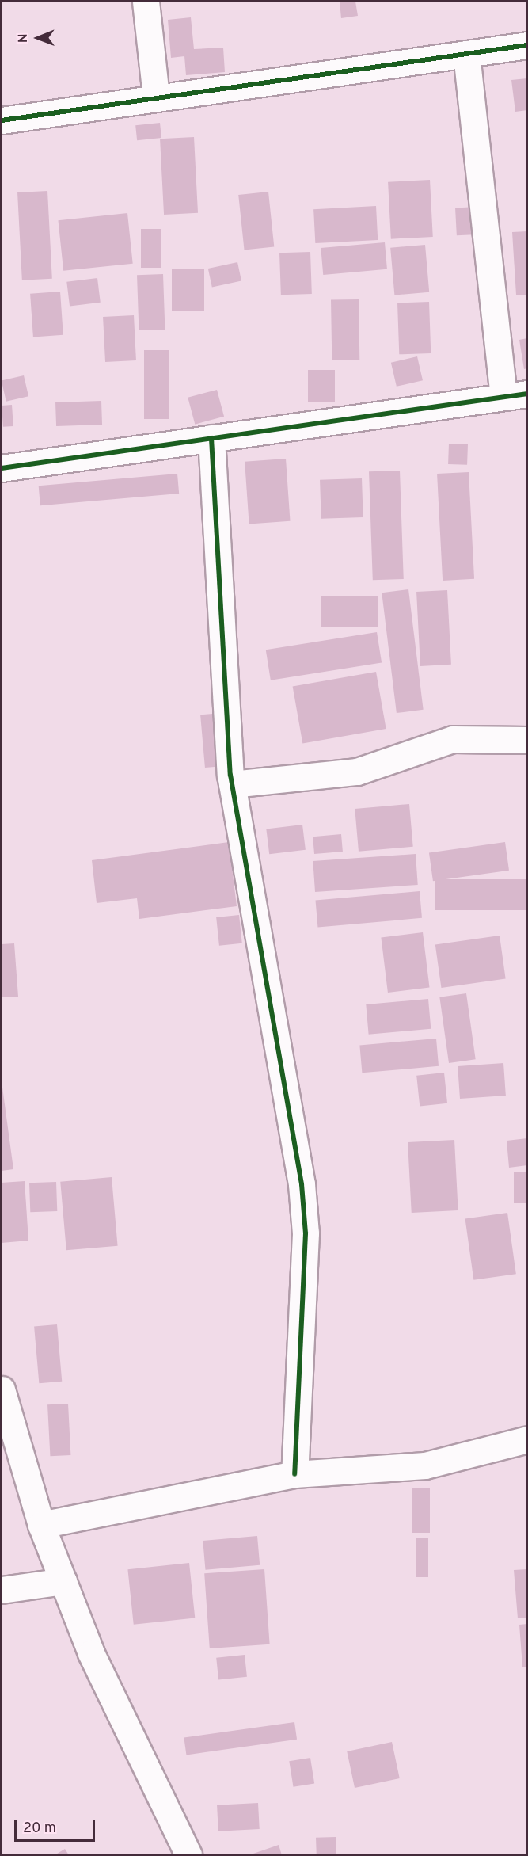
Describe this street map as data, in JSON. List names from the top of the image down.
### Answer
{
  "scale_bar": "20 m",
  "north": "left"
}
